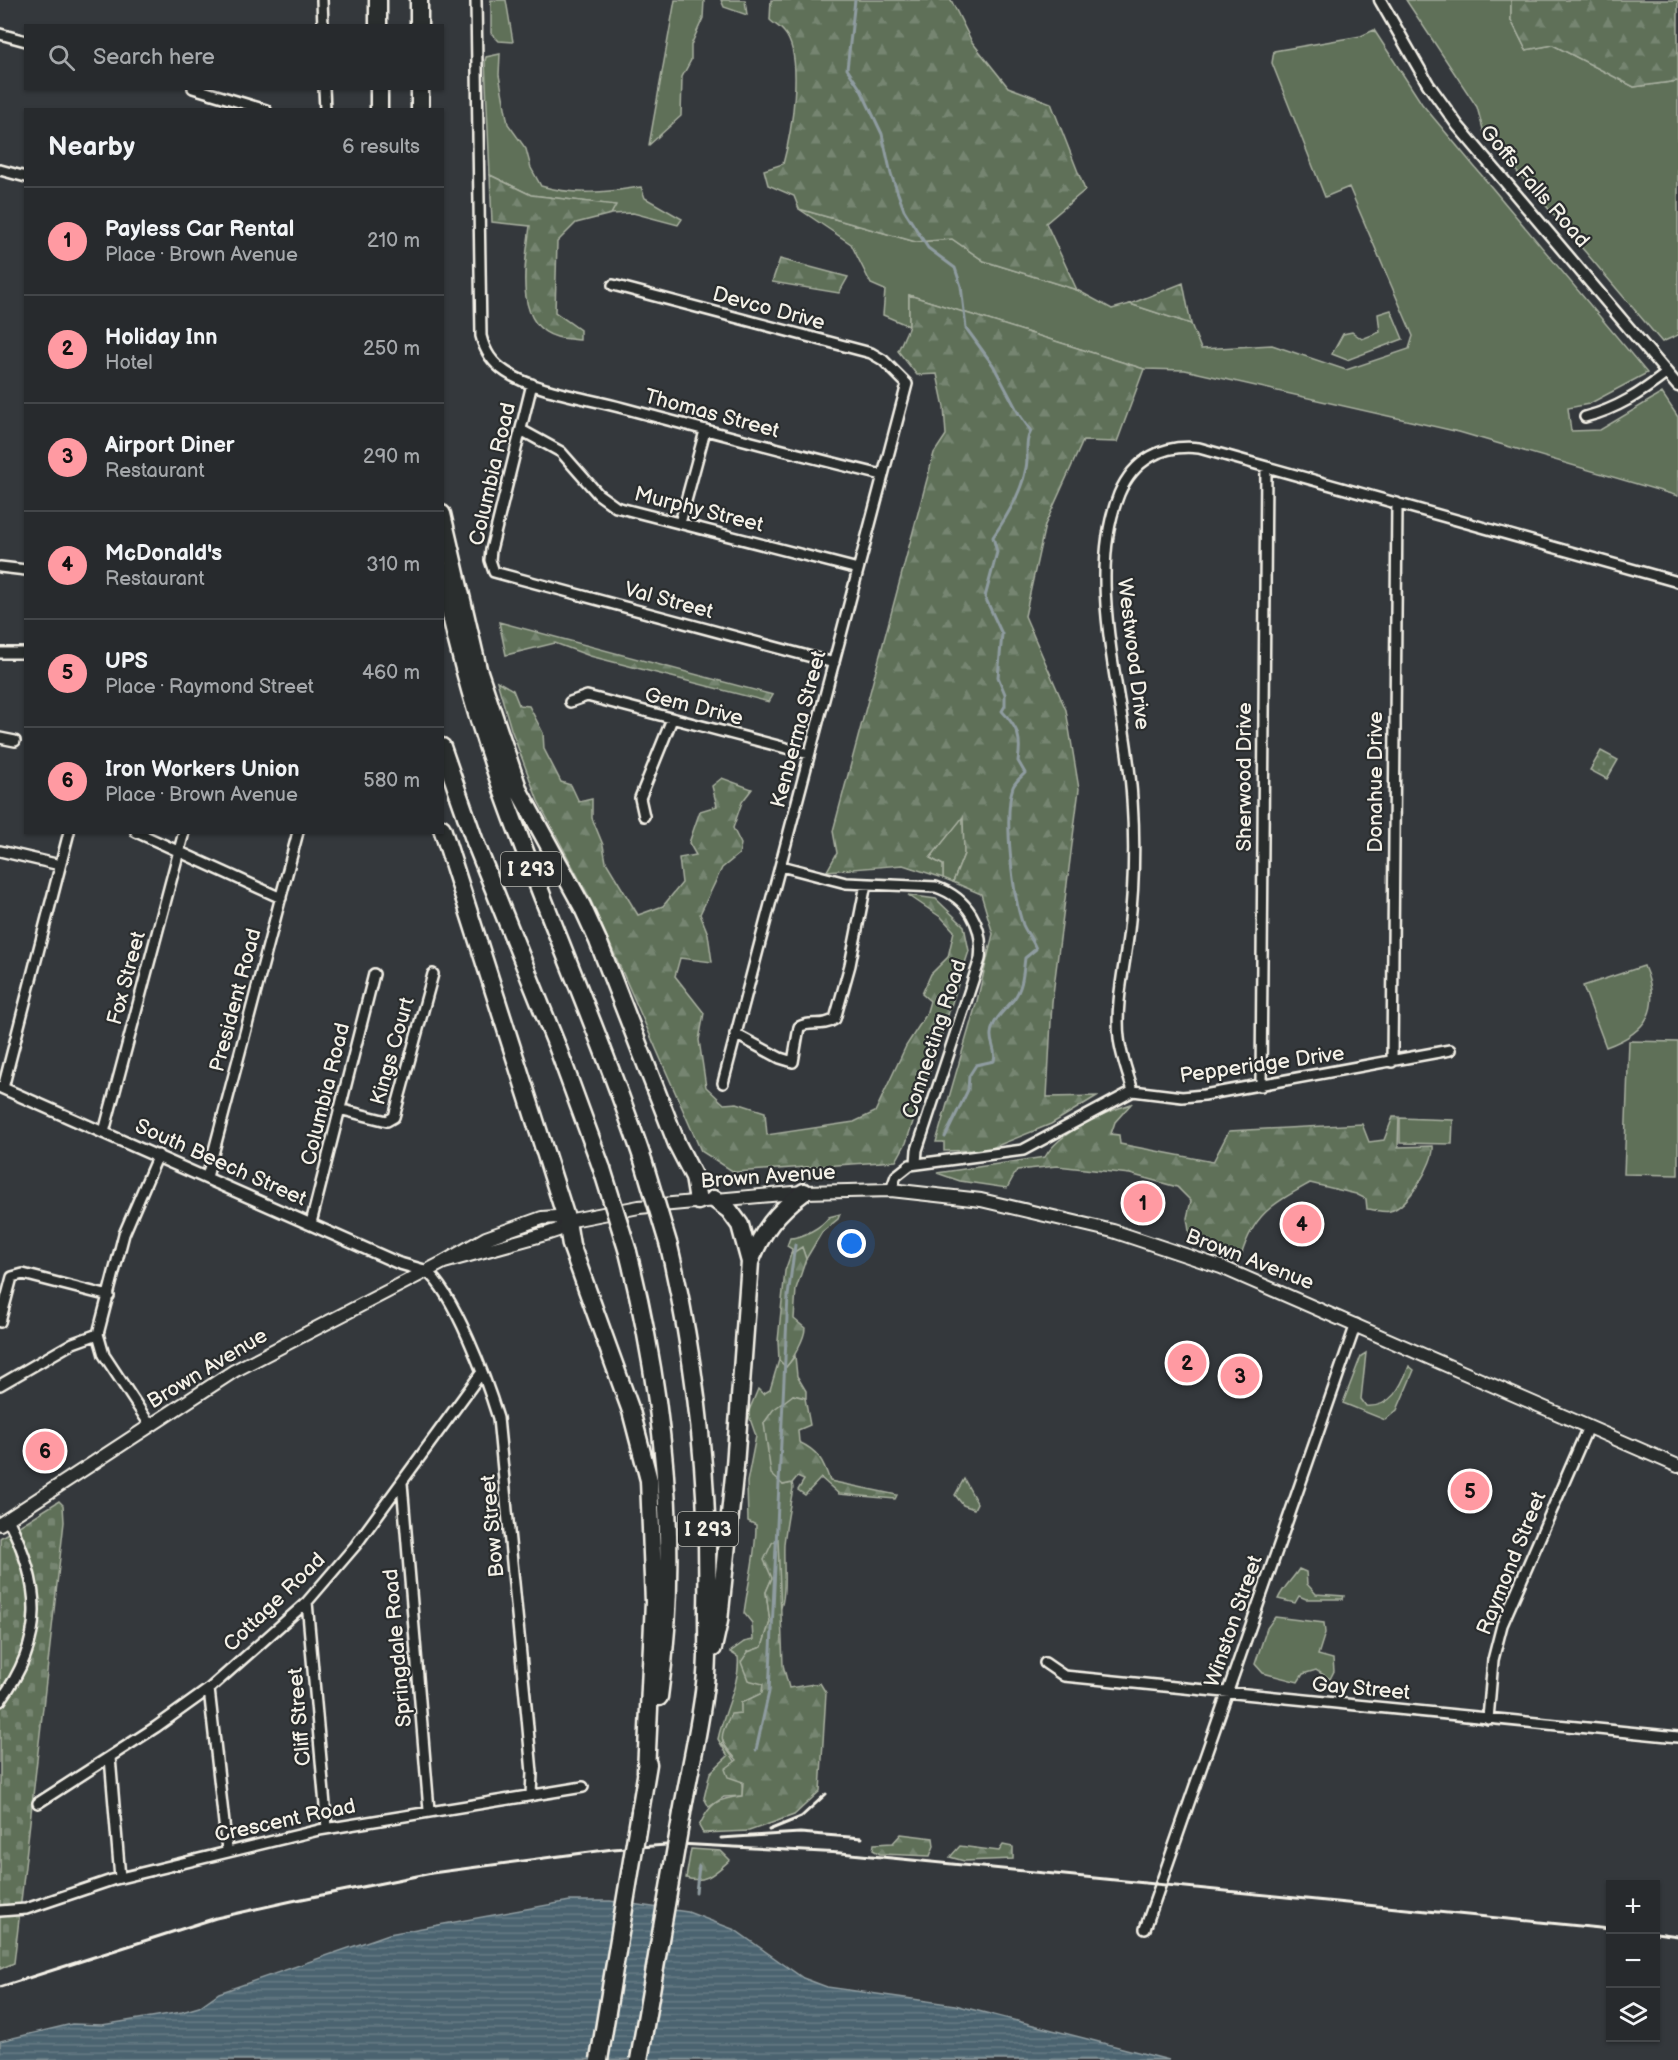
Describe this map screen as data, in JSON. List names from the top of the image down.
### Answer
{
  "streets": {
    "highway": ["I 293"],
    "main road": ["Brown Avenue"],
    "street": [
      "Goffs Falls Road",
      "Devco Drive",
      "Thomas Street",
      "Columbia Road",
      "Murphy Street",
      "Val Street",
      "Westwood Drive",
      "Gem Drive",
      "Kenberma Street",
      "Sherwood Drive",
      "Donahue Drive",
      "Fox Street",
      "President Road",
      "Connecting Road",
      "Kings Court",
      "Pepperidge Drive",
      "South Beech Street",
      "Bow Street",
      "Raymond Street",
      "Cottage Road",
      "Winston Street",
      "Springdale Road",
      "Gay Street",
      "Cliff Street",
      "Crescent Road"
    ]
  },
  "crossings": [
    ["Devco Drive", "Kenberma Street"],
    ["Thomas Street", "Columbia Road"],
    ["Thomas Street", "Kenberma Street"],
    ["Columbia Road", "Murphy Street"],
    ["Columbia Road", "Val Street"],
    ["Columbia Road", "Kings Court"],
    ["Columbia Road", "South Beech Street"],
    ["Murphy Street", "Kenberma Street"],
    ["Val Street", "Kenberma Street"],
    ["Westwood Drive", "Sherwood Drive"],
    ["Westwood Drive", "Donahue Drive"],
    ["Westwood Drive", "Pepperidge Drive"],
    ["Gem Drive", "Kenberma Street"],
    ["Kenberma Street", "Connecting Road"],
    ["Sherwood Drive", "Pepperidge Drive"],
    ["Donahue Drive", "Pepperidge Drive"],
    ["Fox Street", "South Beech Street"],
    ["President Road", "South Beech Street"],
    ["South Beech Street", "Brown Avenue"],
    ["South Beech Street", "Bow Street"],
    ["Brown Avenue", "Bow Street"],
    ["Brown Avenue", "Raymond Street"],
    ["Brown Avenue", "Winston Street"],
    ["Bow Street", "Cottage Road"],
    ["Bow Street", "Crescent Road"],
    ["Raymond Street", "Gay Street"],
    ["Cottage Road", "Springdale Road"],
    ["Cottage Road", "Cliff Street"],
    ["Winston Street", "Gay Street"],
    ["Springdale Road", "Crescent Road"],
    ["Cliff Street", "Crescent Road"]
  ],
  "page": {
    "search": "Search here",
    "heading": ["Nearby", "6 results"],
    "list": [
      {
        "mark": "1",
        "name": "Payless Car Rental",
        "note": "Place · Brown Avenue",
        "value": "210 m"
      },
      {
        "mark": "2",
        "name": "Holiday Inn",
        "note": "Hotel",
        "value": "250 m"
      },
      {
        "mark": "3",
        "name": "Airport Diner",
        "note": "Restaurant",
        "value": "290 m"
      },
      {
        "mark": "4",
        "name": "McDonald's",
        "note": "Restaurant",
        "value": "310 m"
      },
      {
        "mark": "5",
        "name": "UPS",
        "note": "Place · Raymond Street",
        "value": "460 m"
      },
      {
        "mark": "6",
        "name": "Iron Workers Union",
        "note": "Place · Brown Avenue",
        "value": "580 m"
      }
    ],
    "pins": [
      "1",
      "4",
      "2",
      "3",
      "6",
      "5"
    ],
    "map_buttons": ["+", "−"]
  }
}
